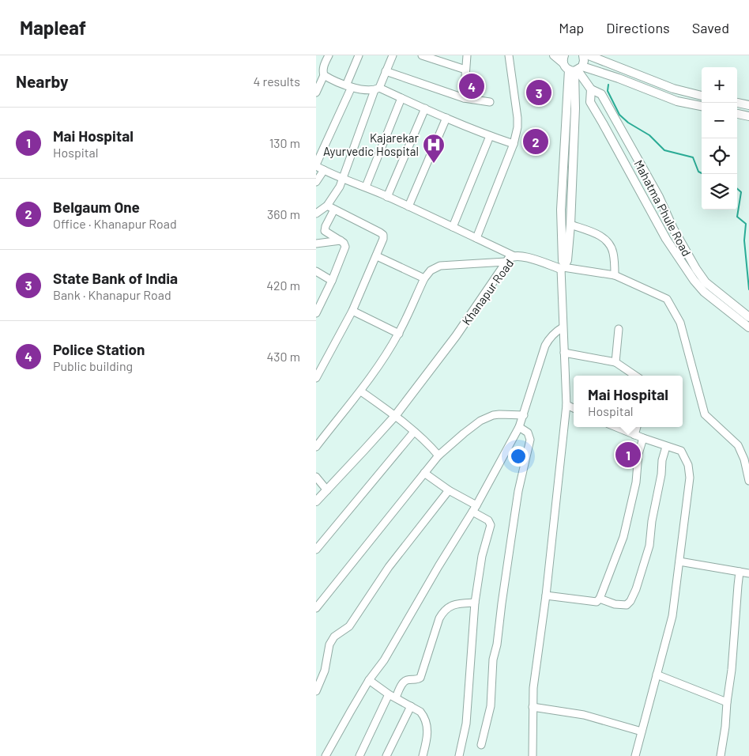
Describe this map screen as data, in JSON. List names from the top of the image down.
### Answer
{
  "streets": {
    "main road": ["Mahatma Phule Road", "Khanapur Road"]
  },
  "places": {
    "hospital": ["Kajarekar Ayurvedic Hospital"]
  },
  "page": {
    "header": "Mapleaf",
    "nav": ["Map", "Directions", "Saved"],
    "heading": ["Nearby", "4 results"],
    "map_buttons": ["+", "−"],
    "pins": [
      "4",
      "3",
      "2",
      "1"
    ],
    "list": [
      {
        "mark": "1",
        "name": "Mai Hospital",
        "note": "Hospital",
        "value": "130 m"
      },
      {
        "mark": "2",
        "name": "Belgaum One",
        "note": "Office · Khanapur Road",
        "value": "360 m"
      },
      {
        "mark": "3",
        "name": "State Bank of India",
        "note": "Bank · Khanapur Road",
        "value": "420 m"
      },
      {
        "mark": "4",
        "name": "Police Station",
        "note": "Public building",
        "value": "430 m"
      }
    ],
    "popup": ["Mai Hospital", "Hospital"]
  }
}
